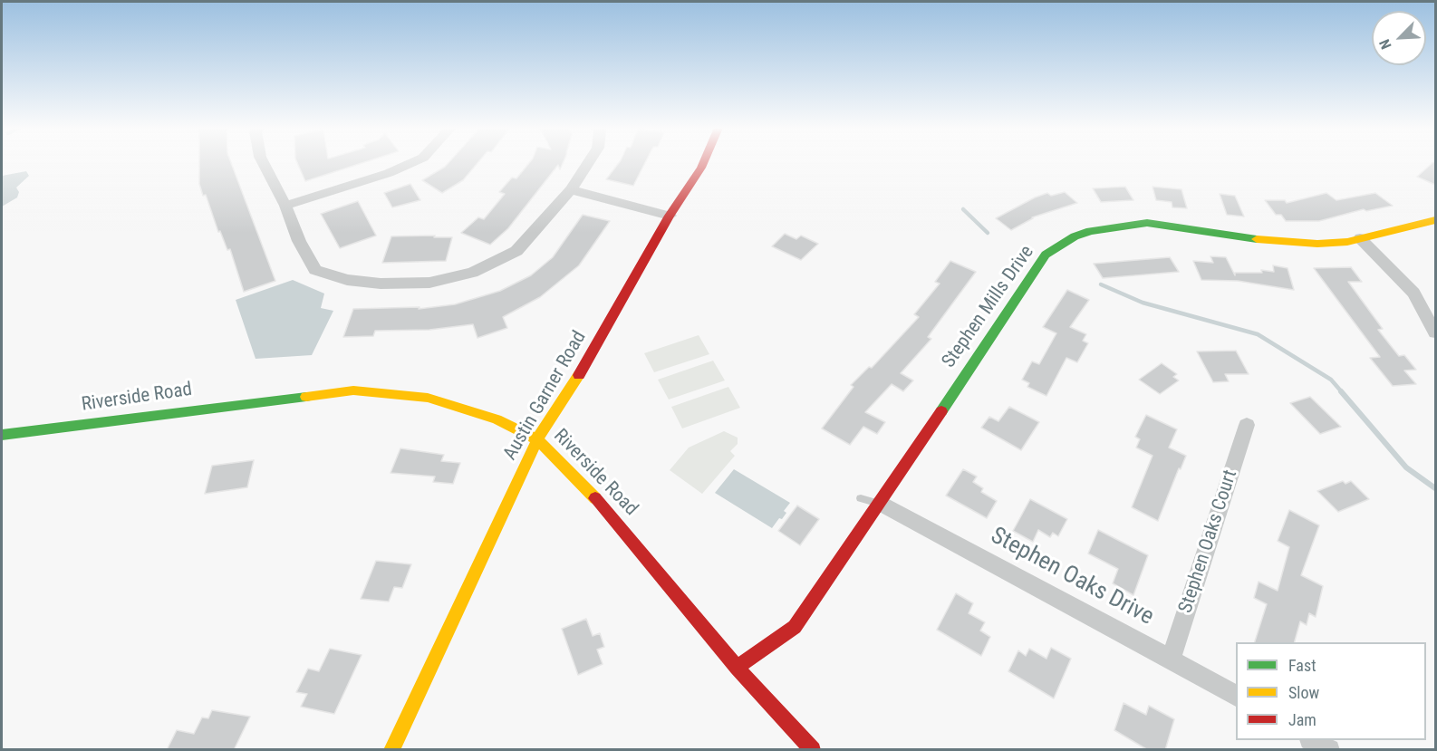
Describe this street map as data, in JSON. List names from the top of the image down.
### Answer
{
  "streets": {
    "street": [
      "Stephen Mills Drive",
      "Austin Garner Road",
      "Riverside Road",
      "Stephen Oaks Court",
      "Stephen Oaks Drive"
    ]
  },
  "crossings": [
    ["Stephen Mills Drive", "Riverside Road"],
    ["Stephen Mills Drive", "Stephen Oaks Drive"],
    ["Austin Garner Road", "Riverside Road"],
    ["Stephen Oaks Court", "Stephen Oaks Drive"]
  ],
  "legend": ["Fast", "Slow", "Jam"],
  "north": "bottom left"
}
